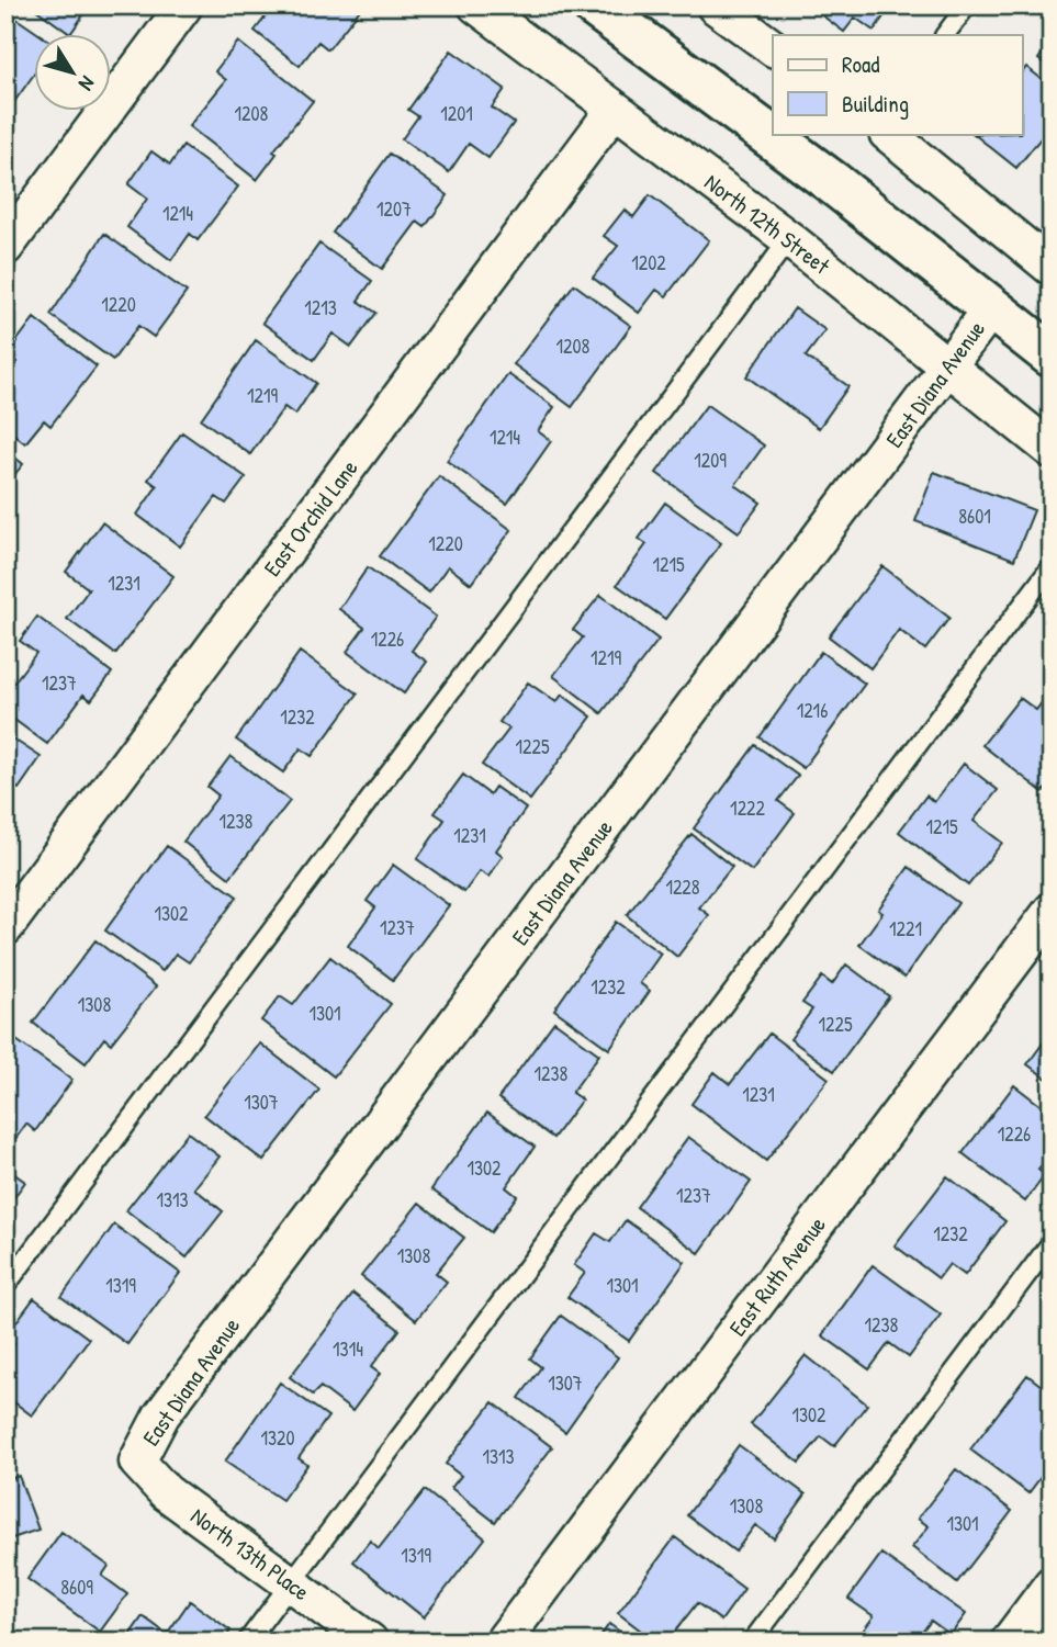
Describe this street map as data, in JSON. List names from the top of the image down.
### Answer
{
  "streets": {
    "street": [
      "North 12th Street",
      "East Diana Avenue",
      "East Orchid Lane",
      "East Ruth Avenue",
      "North 13th Place"
    ]
  },
  "crossings": [
    ["North 12th Street", "East Diana Avenue"],
    ["North 12th Street", "East Orchid Lane"],
    ["East Diana Avenue", "North 13th Place"]
  ],
  "house_numbers": [
    "1208",
    "1201",
    "1207",
    "1214",
    "1202",
    "1220",
    "1213",
    "1208",
    "1219",
    "1214",
    "1209",
    "8601",
    "1220",
    "1215",
    "1231",
    "1226",
    "1219",
    "1237",
    "1216",
    "1232",
    "1225",
    "1222",
    "1238",
    "1215",
    "1231",
    "1228",
    "1302",
    "1237",
    "1221",
    "1232",
    "1308",
    "1301",
    "1225",
    "1238",
    "1231",
    "1307",
    "1226",
    "1302",
    "1237",
    "1313",
    "1232",
    "1308",
    "1319",
    "1301",
    "1238",
    "1314",
    "1307",
    "1302",
    "1320",
    "1313",
    "1308",
    "1301",
    "1319",
    "8609"
  ],
  "legend": ["Road", "Building"],
  "north": "bottom right"
}
